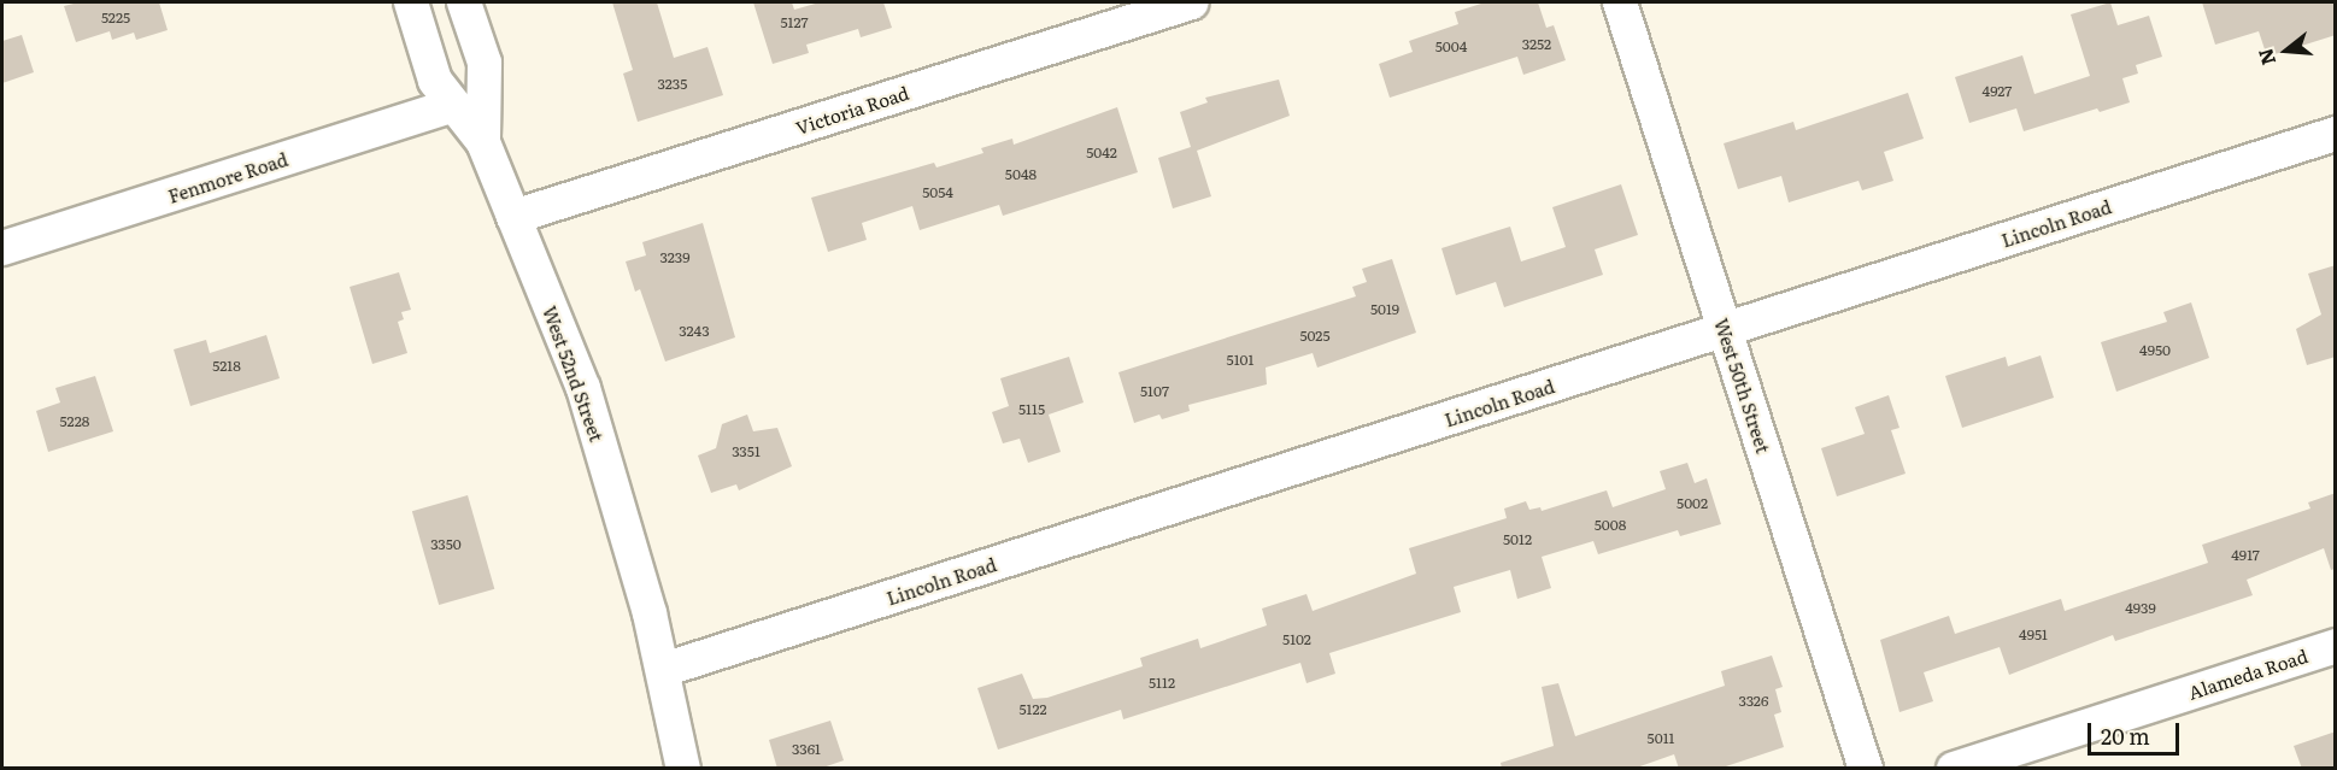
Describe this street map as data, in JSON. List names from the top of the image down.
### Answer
{
  "streets": {
    "street": [
      "Victoria Road",
      "Fenmore Road",
      "Lincoln Road",
      "West 52nd Street",
      "West 50th Street",
      "Alameda Road"
    ]
  },
  "crossings": [
    ["Victoria Road", "West 52nd Street"],
    ["Fenmore Road", "West 52nd Street"],
    ["Lincoln Road", "West 52nd Street"],
    ["Lincoln Road", "West 50th Street"]
  ],
  "house_numbers": [
    "5225",
    "5127",
    "3252",
    "5004",
    "3235",
    "4927",
    "5042",
    "5048",
    "5054",
    "3239",
    "5019",
    "3243",
    "5025",
    "4950",
    "5101",
    "5218",
    "5107",
    "5115",
    "5228",
    "3351",
    "5002",
    "5008",
    "5012",
    "3350",
    "4917",
    "4939",
    "4951",
    "5102",
    "5112",
    "3326",
    "5122",
    "5011",
    "3361"
  ],
  "scale_bar": "20 m",
  "north": "left"
}
